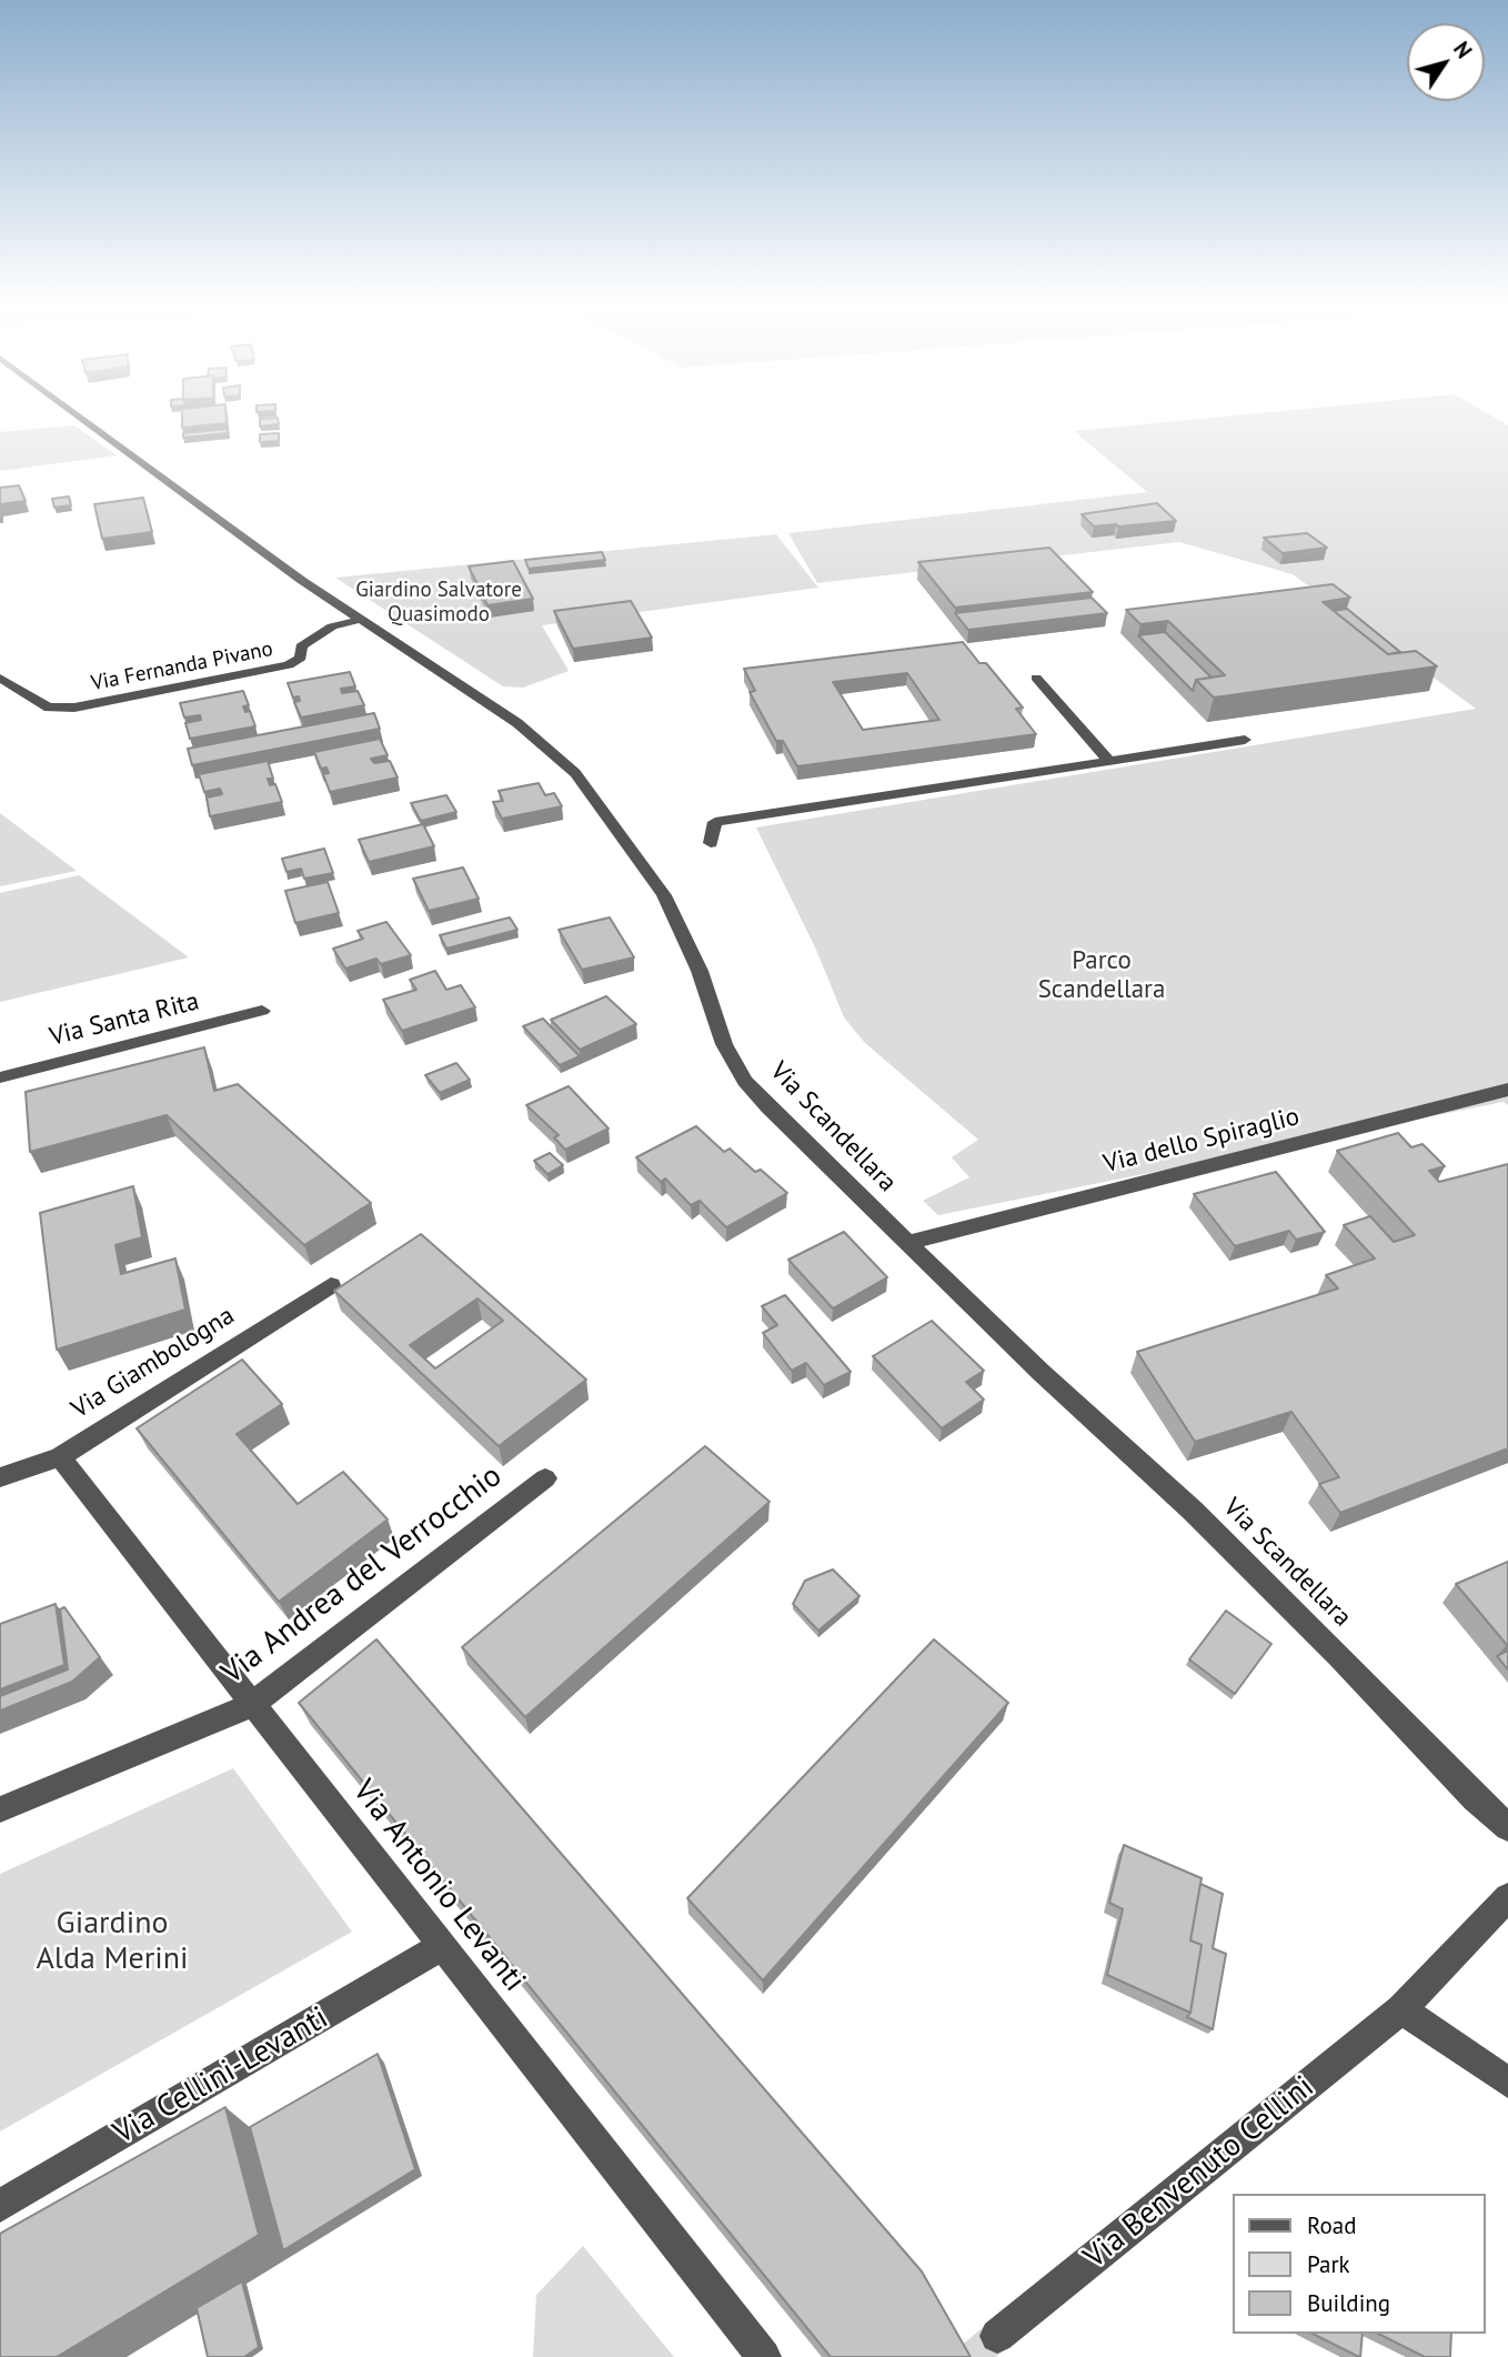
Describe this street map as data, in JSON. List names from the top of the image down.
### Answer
{
  "streets": {
    "street": [
      "Via Fernanda Pivano",
      "Via Santa Rita",
      "Via Scandellara",
      "Via dello Spiraglio",
      "Via Giambologna",
      "Via Andrea del Verrocchio",
      "Via Antonio Levanti",
      "Via Cellini-Levanti",
      "Via Benvenuto Cellini"
    ]
  },
  "crossings": [
    ["Via Fernanda Pivano", "Via Scandellara"],
    ["Via Scandellara", "Via dello Spiraglio"],
    ["Via Giambologna", "Via Antonio Levanti"],
    ["Via Andrea del Verrocchio", "Via Antonio Levanti"],
    ["Via Antonio Levanti", "Via Cellini-Levanti"]
  ],
  "parks": ["Giardino Salvatore Quasimodo", "Parco Scandellara", "Giardino Alda Merini"],
  "legend": ["Road", "Park", "Building"],
  "north": "top right"
}
